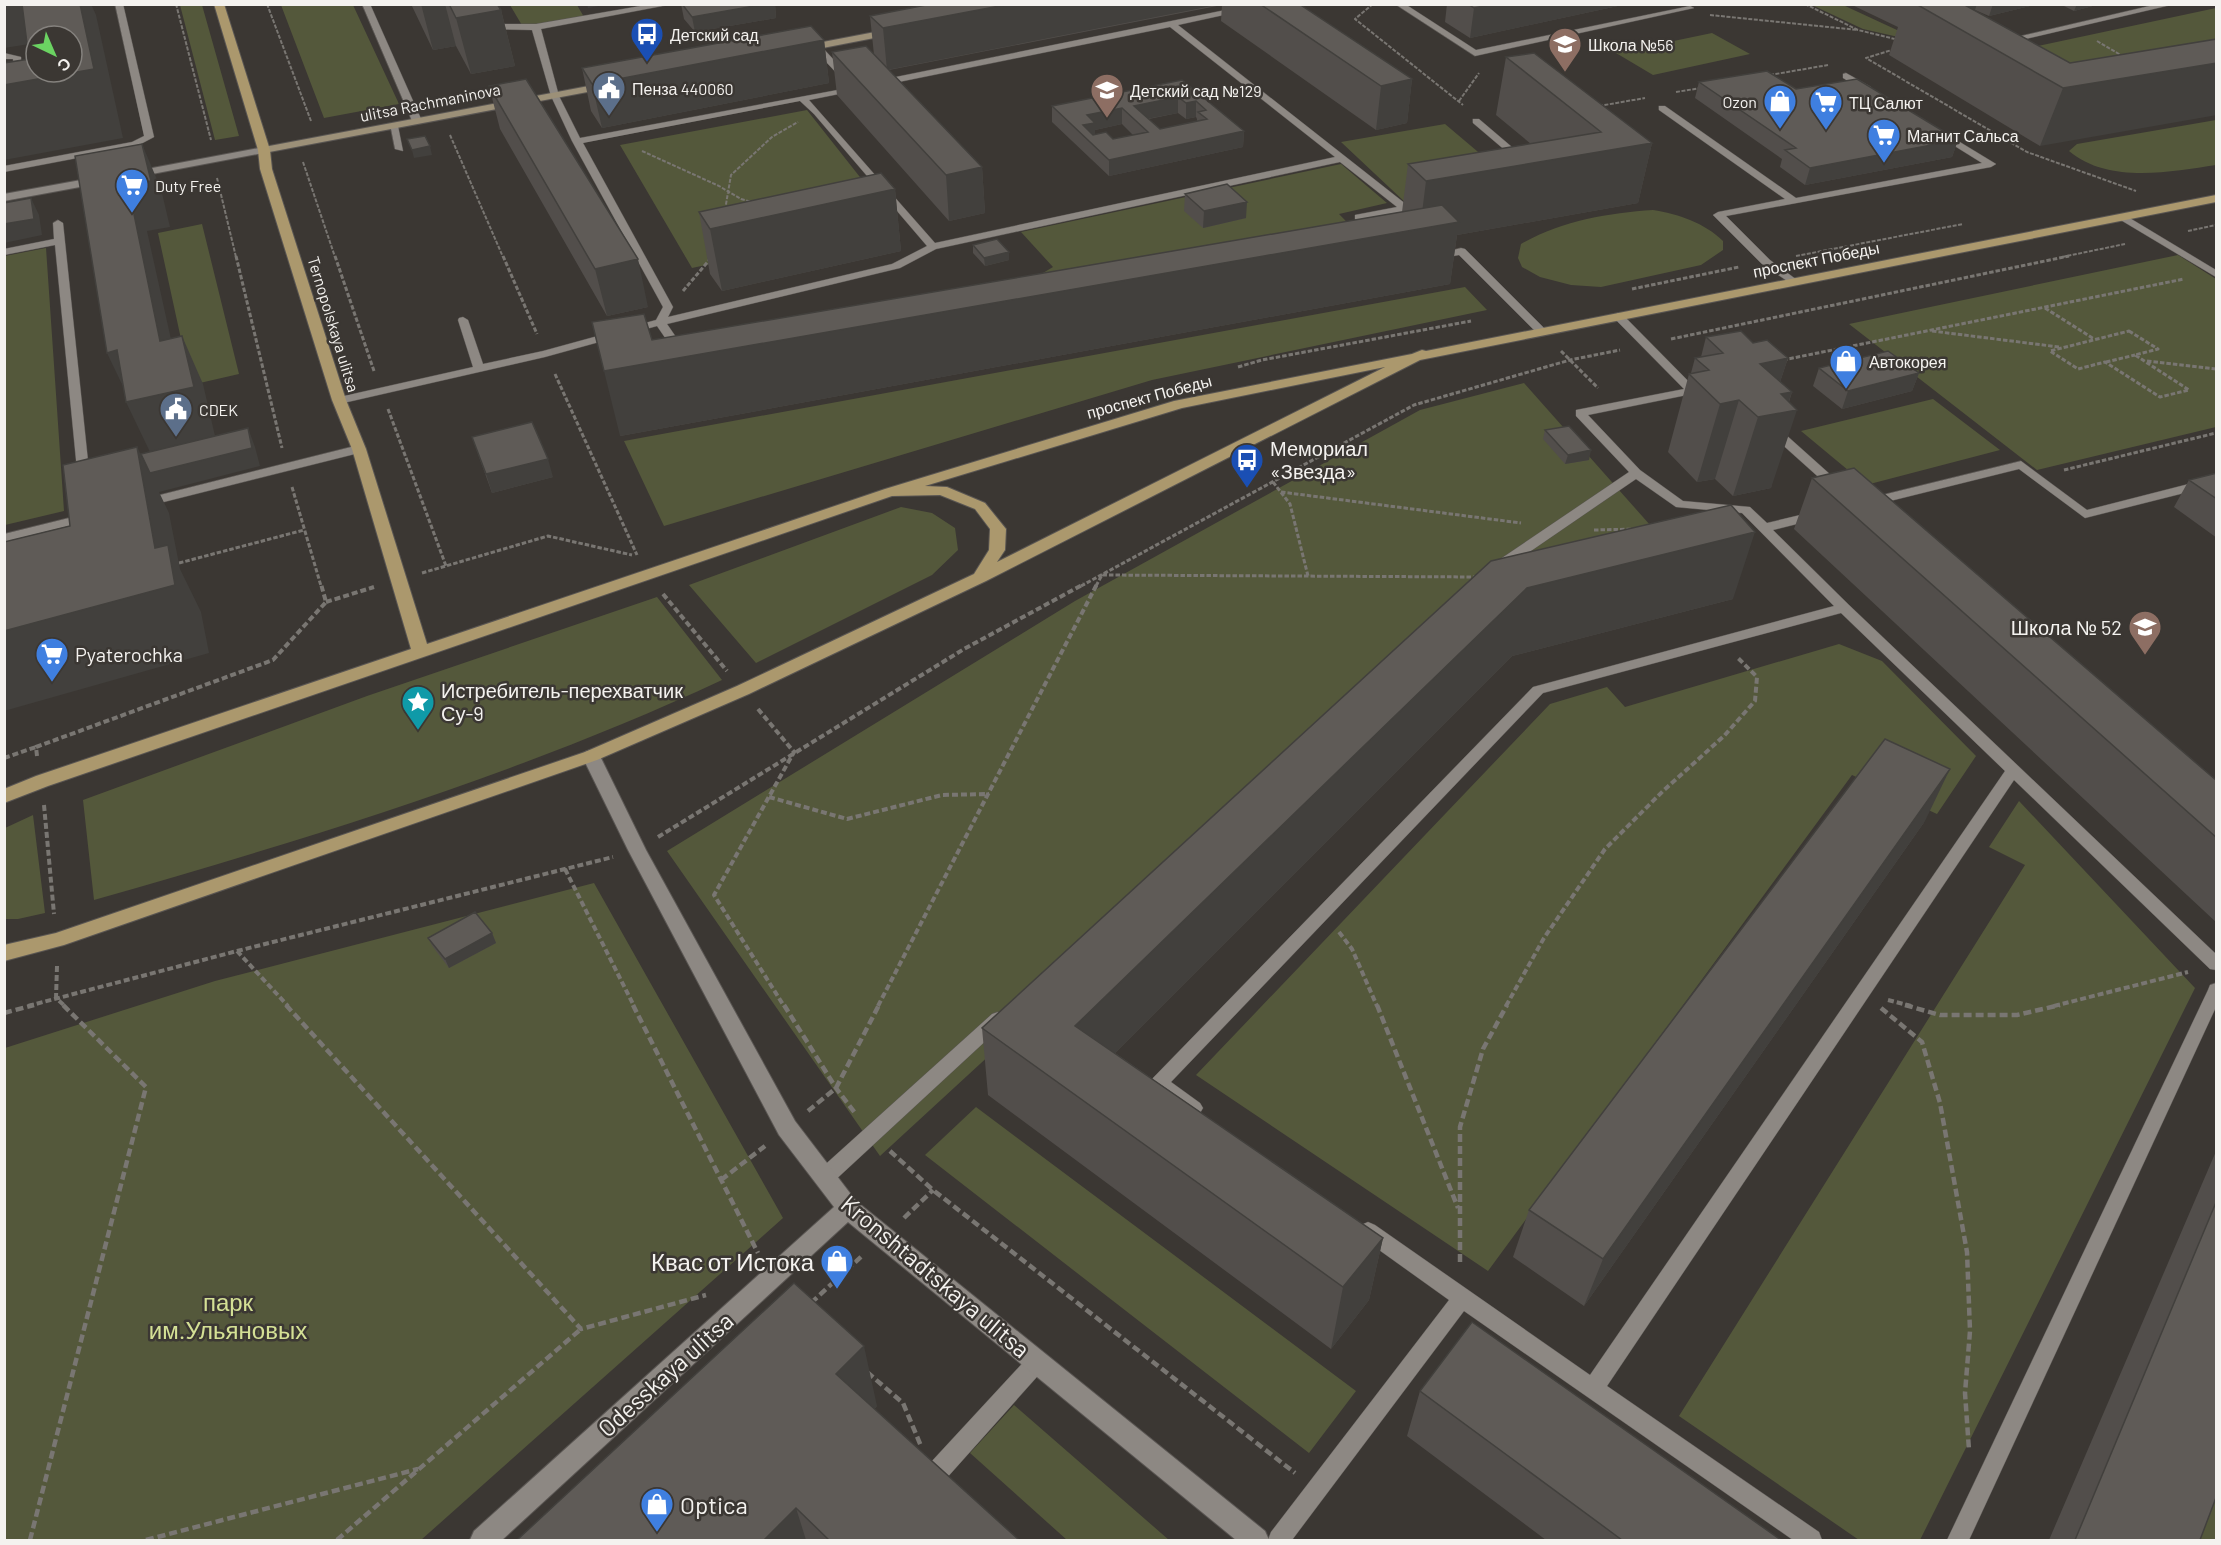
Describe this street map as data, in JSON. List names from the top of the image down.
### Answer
{
  "streets": {
    "main road": ["ulitsa Rachmaninova", "проспект Победы", "Ternopolskaya ulitsa"],
    "street": ["Kronshtadtskaya ulitsa", "Odesskaya ulitsa"]
  },
  "crossings": [
    ["ulitsa Rachmaninova", "Ternopolskaya ulitsa"],
    ["проспект Победы", "Kronshtadtskaya ulitsa"],
    ["Kronshtadtskaya ulitsa", "Odesskaya ulitsa"]
  ],
  "parks": ["парк им.Ульяновых"],
  "places": {
    "bus stop": ["Детский сад", "Мемориал «Звезда»"],
    "school or university": ["Школа №56", "Детский сад №129", "Школа № 52"],
    "public building": ["Пенза 440060", "CDEK"],
    "shop": [
      "Ozon",
      "Автокорея",
      "Квас от Истока",
      "Optica"
    ],
    "supermarket": [
      "ТЦ Салют",
      "Магнит Сальса",
      "Duty Free",
      "Pyaterochka"
    ],
    "place": ["Истребитель-перехватчик Су-9"]
  },
  "north": "bottom right"
}
